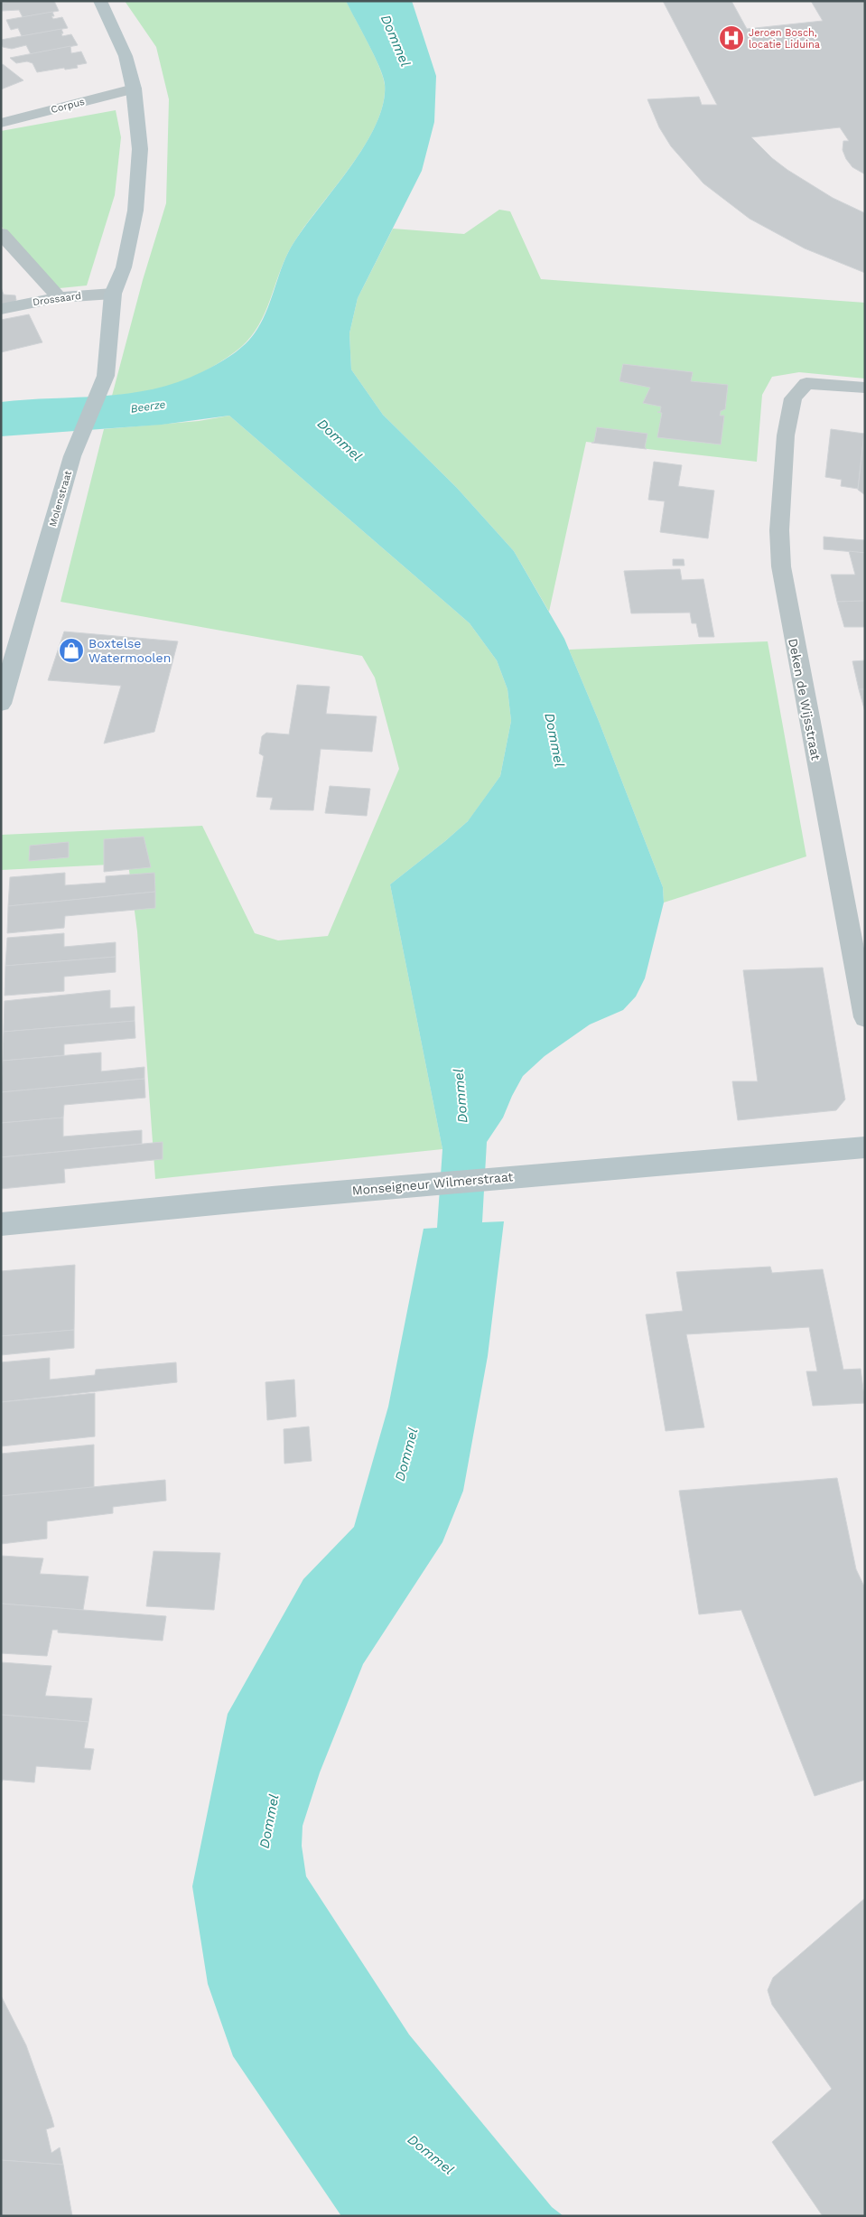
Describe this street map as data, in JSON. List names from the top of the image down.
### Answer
{
  "streets": {
    "street": [
      "Corpus",
      "Drossaard",
      "Molenstraat",
      "Deken de Wijsstraat",
      "Monseigneur Wilmerstraat"
    ]
  },
  "crossings": [
    ["Corpus", "Molenstraat"],
    ["Drossaard", "Molenstraat"]
  ],
  "water": ["Dommel", "Beerze"],
  "places": {
    "hospital": ["Jeroen Bosch, locatie Liduina"],
    "shop": ["Boxtelse Watermoolen"]
  }
}
